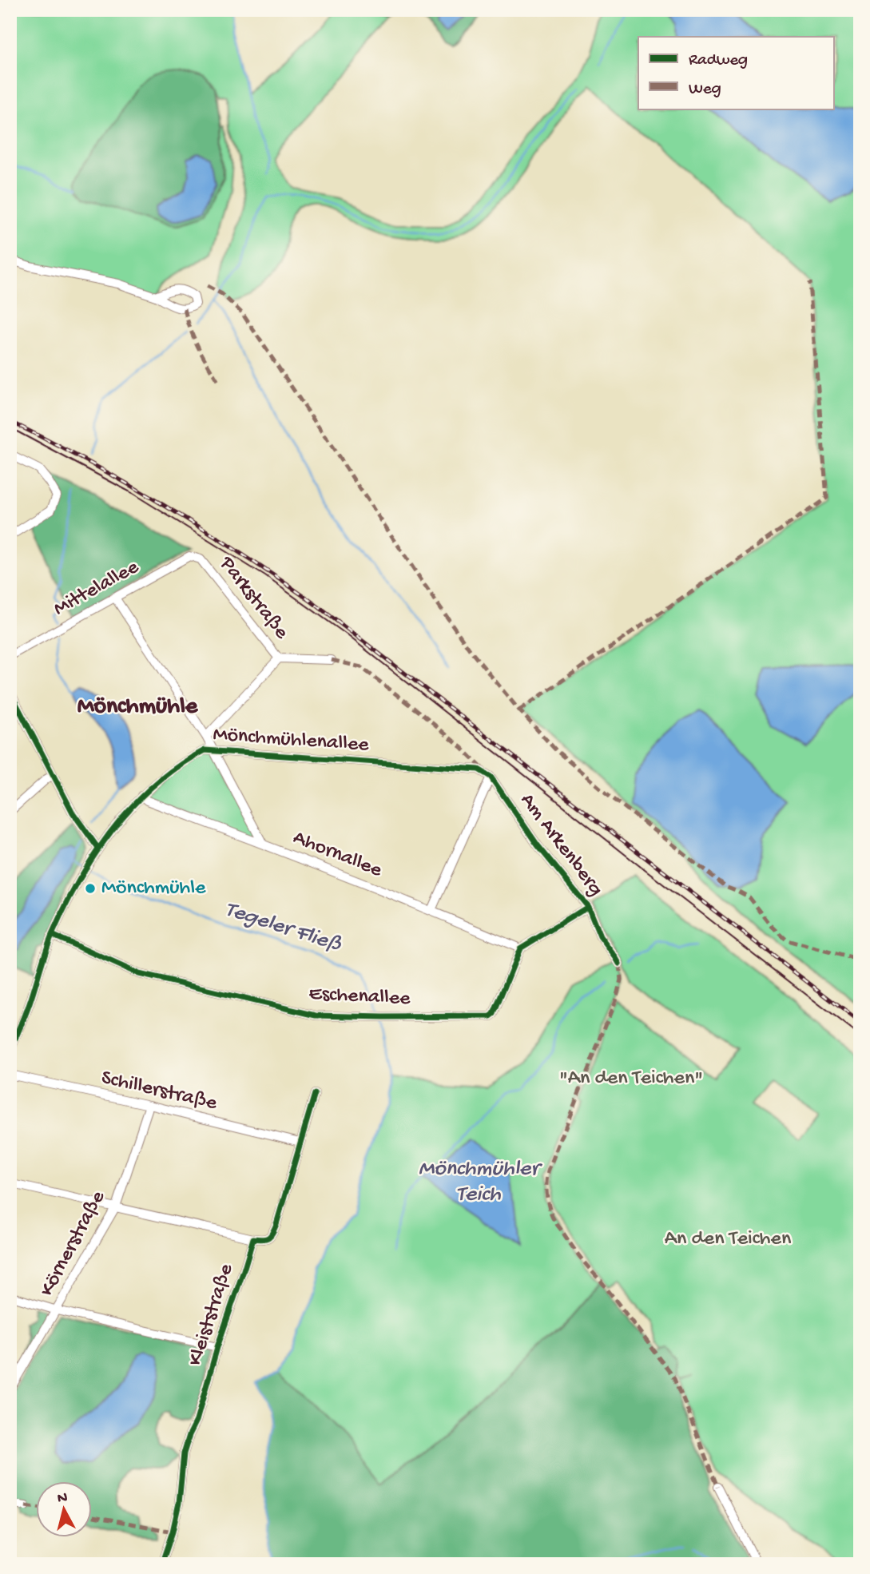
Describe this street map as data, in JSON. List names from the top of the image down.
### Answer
{
  "streets": {
    "street": [
      "Mittelallee",
      "Parkstraße",
      "Mönchmühlenallee",
      "Am Arkenberg",
      "Ahornallee",
      "Eschenallee",
      "Schillerstraße",
      "Körnerstraße",
      "Kleiststraße"
    ]
  },
  "crossings": [
    ["Mittelallee", "Parkstraße"],
    ["Mönchmühlenallee", "Am Arkenberg"],
    ["Mönchmühlenallee", "Ahornallee"],
    ["Mönchmühlenallee", "Eschenallee"],
    ["Ahornallee", "Eschenallee"],
    ["Schillerstraße", "Körnerstraße"]
  ],
  "districts": ["Mönchmühle"],
  "water": ["Tegeler Fließ", "Mönchmühler Teich"],
  "parks": ["\"An den Teichen\"", "An den Teichen"],
  "places": ["Mönchmühle"],
  "legend": ["Radweg", "Weg"],
  "north": "top"
}
